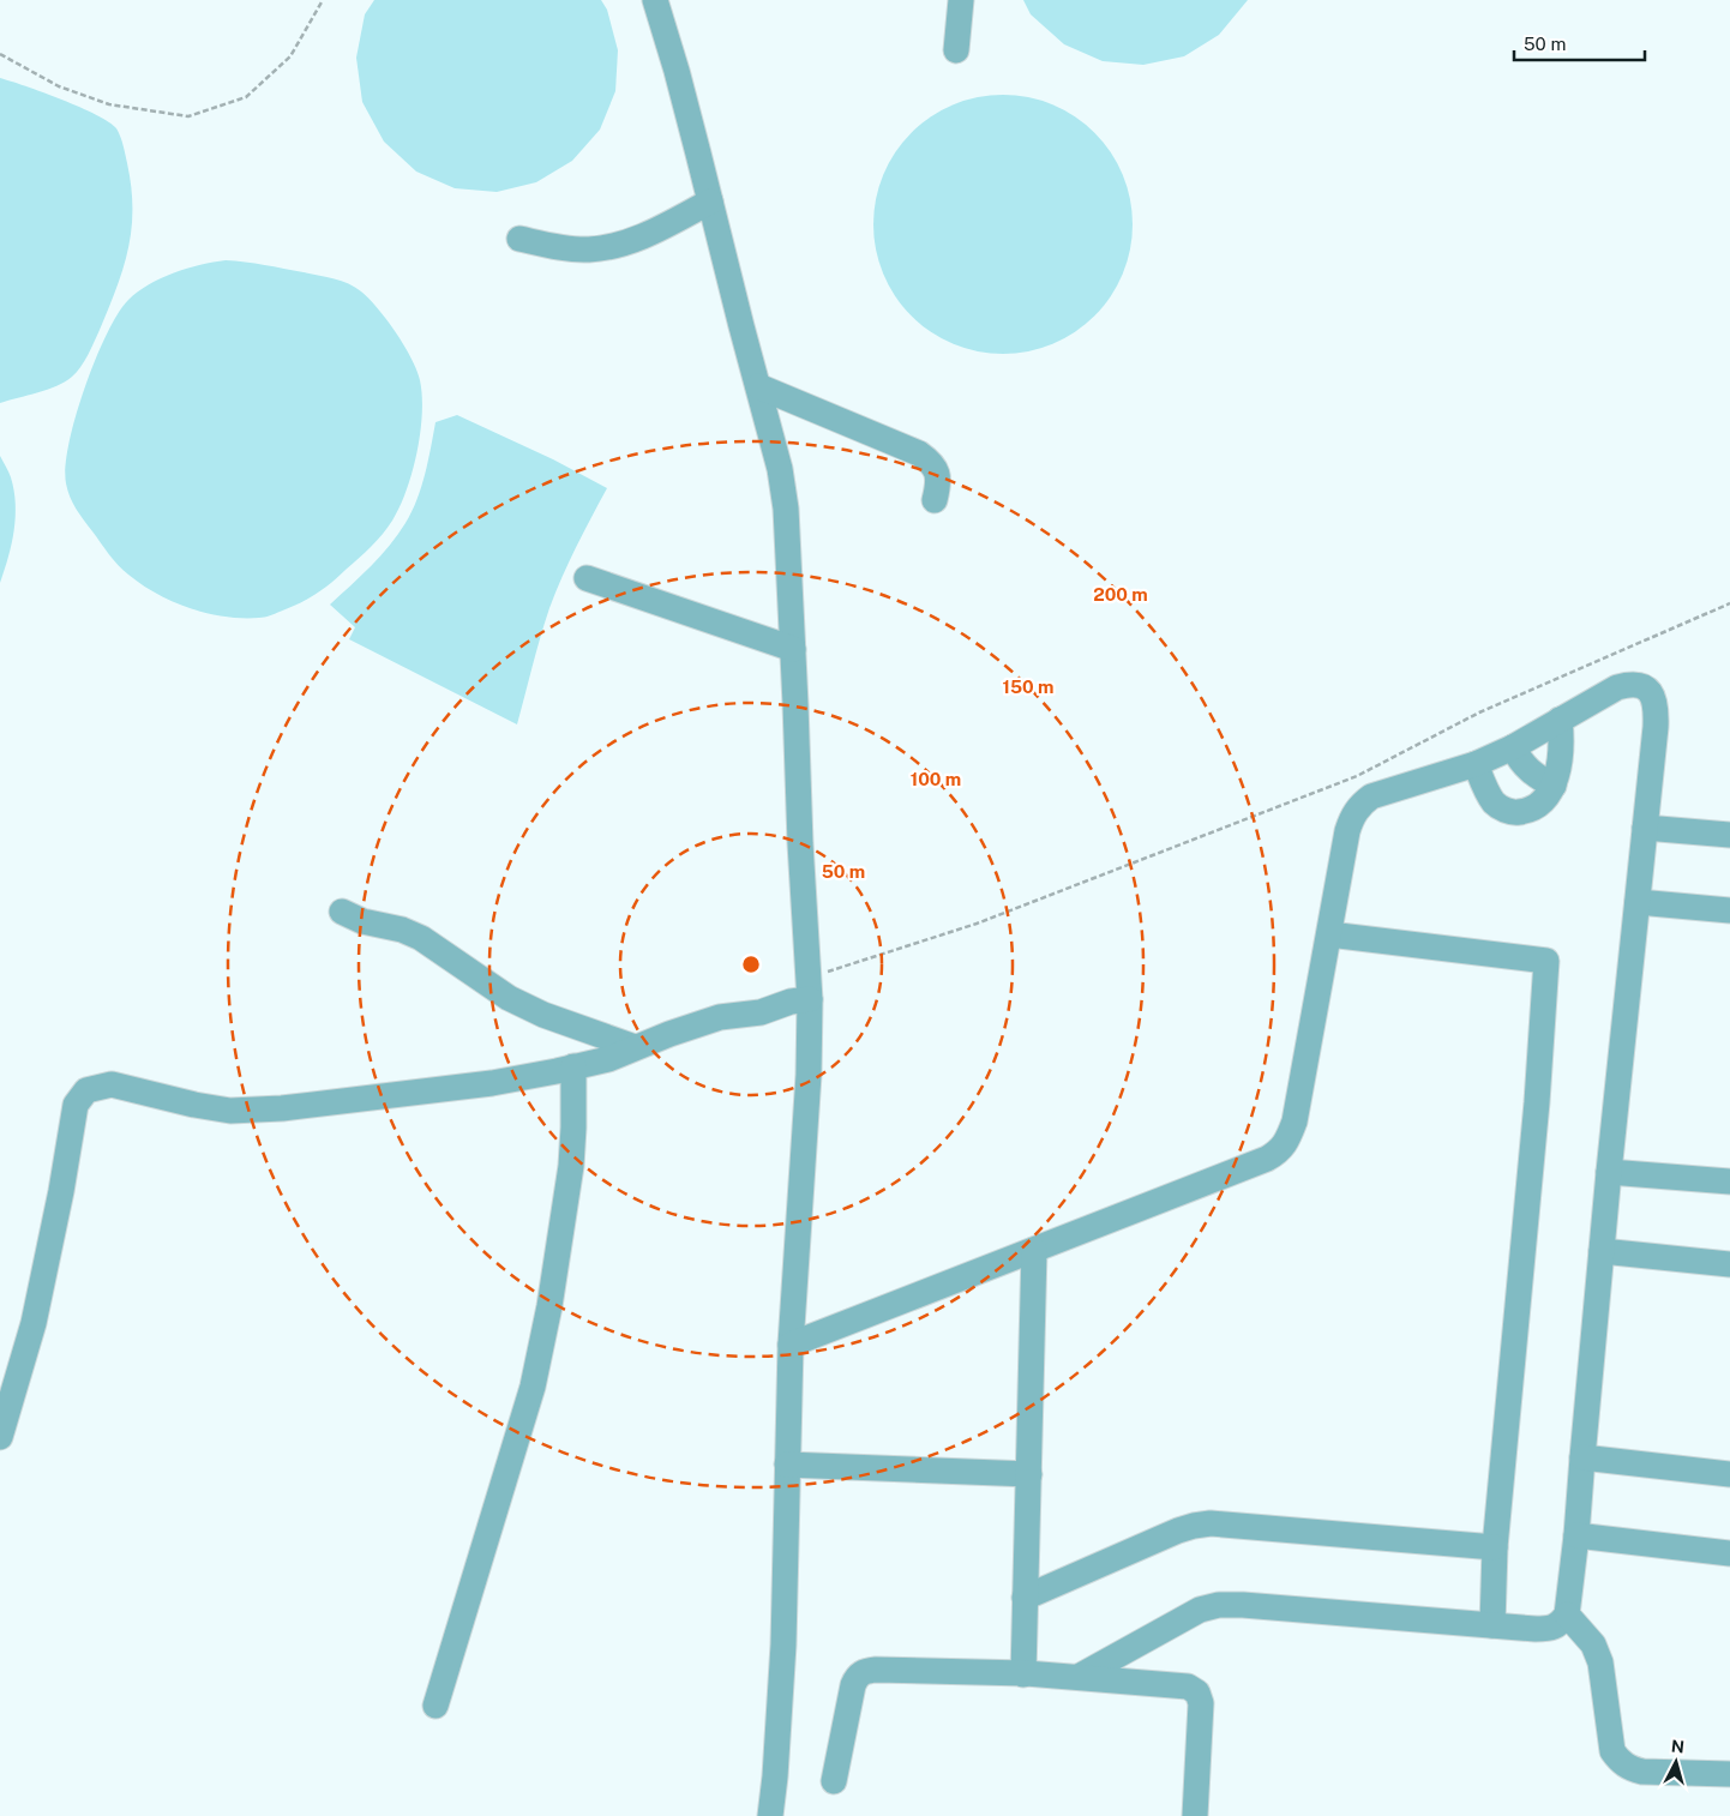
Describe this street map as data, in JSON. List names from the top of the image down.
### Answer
{
  "scale_bar": "50 m",
  "north": "top",
  "rings": [
    "200 m",
    "150 m",
    "100 m",
    "50 m"
  ]
}
